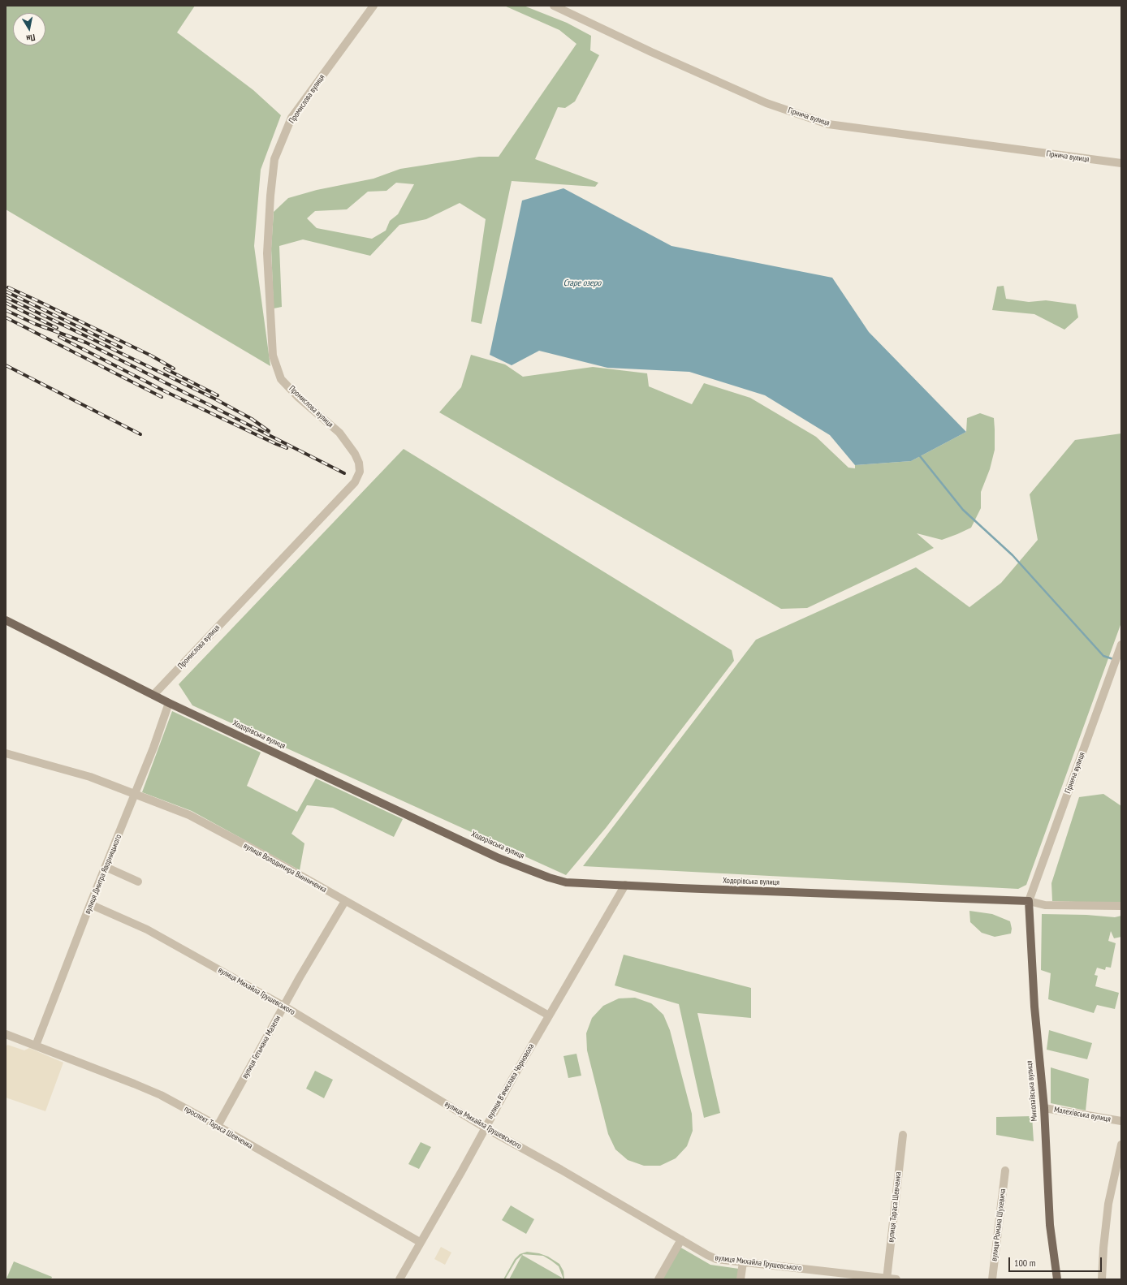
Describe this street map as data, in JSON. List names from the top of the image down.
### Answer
{
  "streets": {
    "main road": ["Ходорівська вулиця", "Миколаївська вулиця"],
    "street": [
      "Промислова вулиця",
      "Гірнича вулиця",
      "вулиця Володимира Винниченка",
      "вулиця Дмитра Яворницького",
      "вулиця Михайла Грушевського",
      "вулиця Гетьмана Мазепи",
      "вулиця Вʼячеслава Чорновола",
      "Малехівська вулиця",
      "проспект Тараса Шевченка",
      "вулиця Тараса Шевченка",
      "вулиця Романа Шухевича"
    ]
  },
  "crossings": [
    ["Промислова вулиця", "Ходорівська вулиця"],
    ["Гірнича вулиця", "Ходорівська вулиця"],
    ["Гірнича вулиця", "Миколаївська вулиця"],
    ["Ходорівська вулиця", "вулиця Дмитра Яворницького"],
    ["Ходорівська вулиця", "вулиця Вʼячеслава Чорновола"],
    ["Ходорівська вулиця", "Миколаївська вулиця"],
    ["вулиця Володимира Винниченка", "вулиця Дмитра Яворницького"],
    ["вулиця Володимира Винниченка", "вулиця Гетьмана Мазепи"],
    ["вулиця Володимира Винниченка", "вулиця Вʼячеслава Чорновола"],
    ["вулиця Дмитра Яворницького", "вулиця Михайла Грушевського"],
    ["вулиця Дмитра Яворницького", "проспект Тараса Шевченка"],
    ["вулиця Михайла Грушевського", "вулиця Гетьмана Мазепи"],
    ["вулиця Михайла Грушевського", "вулиця Вʼячеслава Чорновола"],
    ["вулиця Михайла Грушевського", "вулиця Тараса Шевченка"],
    ["вулиця Гетьмана Мазепи", "проспект Тараса Шевченка"],
    ["вулиця Вʼячеслава Чорновола", "проспект Тараса Шевченка"],
    ["Миколаївська вулиця", "Малехівська вулиця"]
  ],
  "water": ["Старе озеро"],
  "scale_bar": "100 m",
  "north": "bottom"
}
